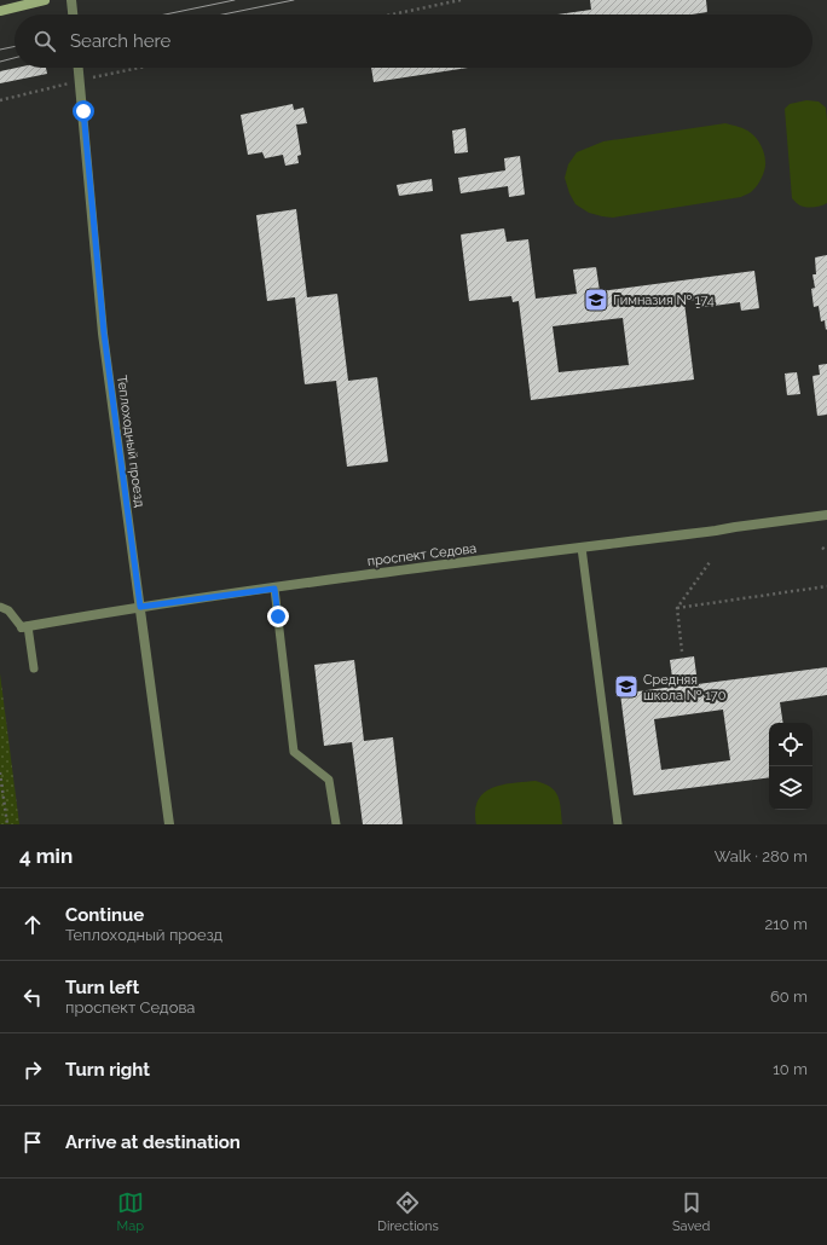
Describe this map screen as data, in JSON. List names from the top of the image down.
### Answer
{
  "streets": {
    "street": ["Теплоходный проезд", "проспект Седова"]
  },
  "crossings": [
    ["Теплоходный проезд", "проспект Седова"]
  ],
  "places": {
    "school or university": ["Гимназия № 174", "Средняя школа № 170"]
  },
  "page": {
    "search": "Search here",
    "heading": ["4 min", "Walk · 280 m"],
    "list": [
      ["Continue", "Теплоходный проезд", "210 m"],
      ["Turn left", "проспект Седова", "60 m"],
      ["Turn right", "10 m"],
      "Arrive at destination"
    ],
    "nav": ["Map", "Directions", "Saved"]
  }
}
